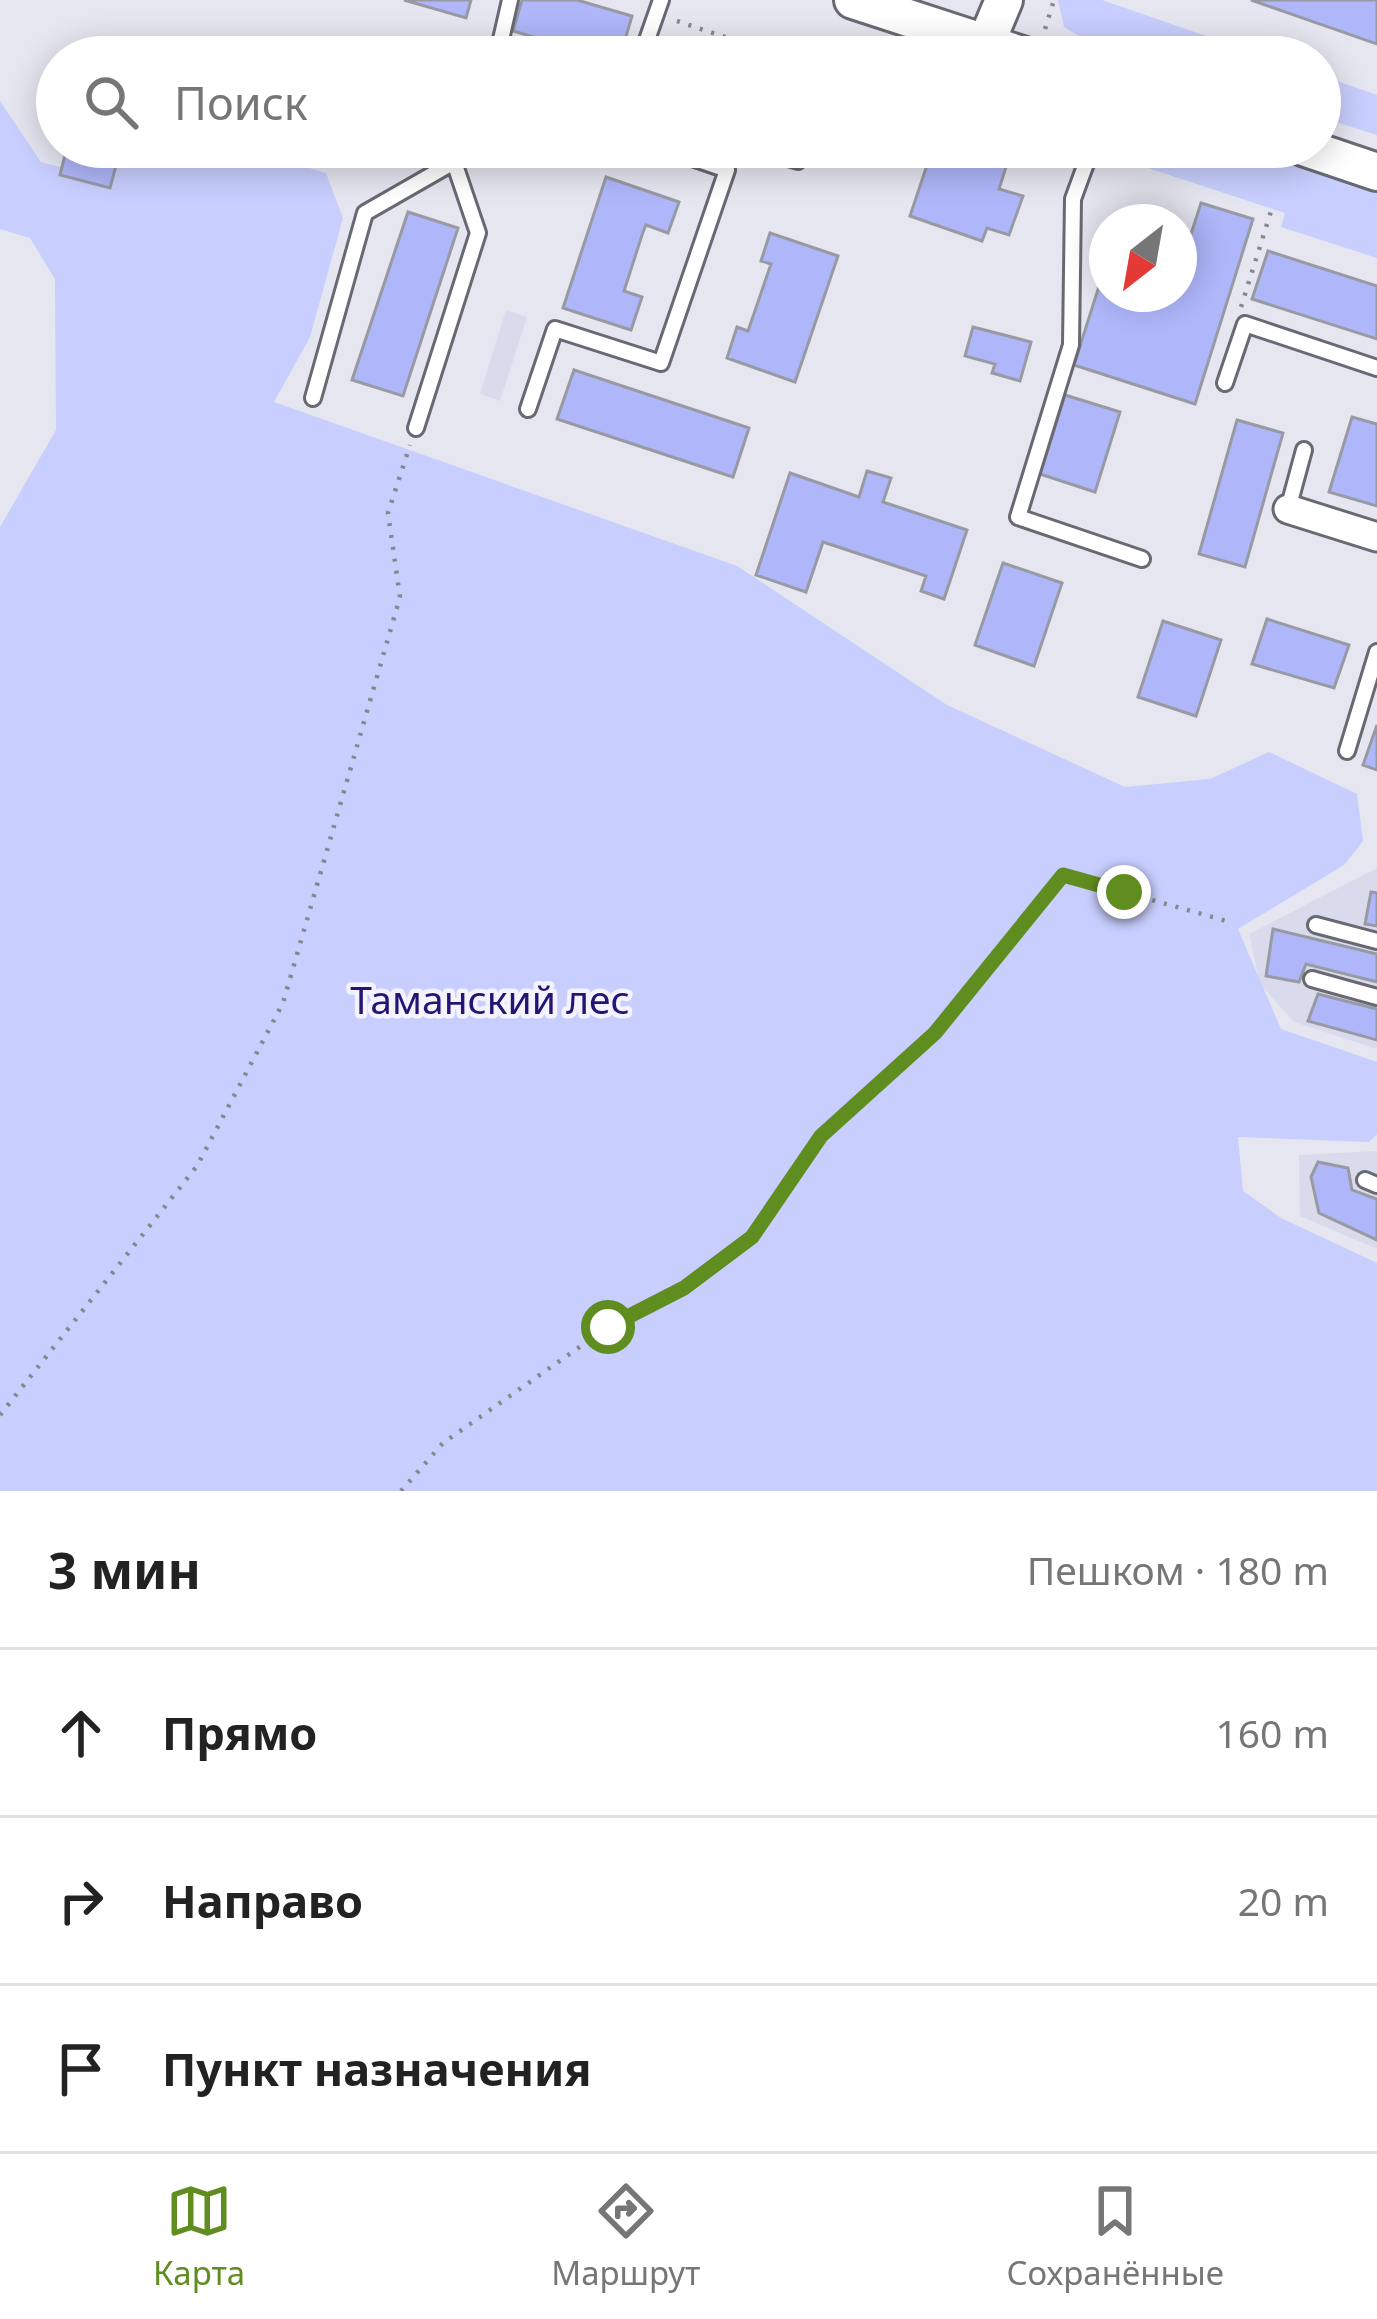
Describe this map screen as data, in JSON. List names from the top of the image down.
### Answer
{
  "parks": ["Таманский лес"],
  "north": "bottom left",
  "page": {
    "search": "Поиск",
    "heading": ["3 мин", "Пешком · 180 m"],
    "list": [
      ["Прямо", "160 m"],
      ["Направо", "20 m"],
      "Пункт назначения"
    ],
    "nav": ["Карта", "Маршрут", "Сохранённые"]
  }
}
